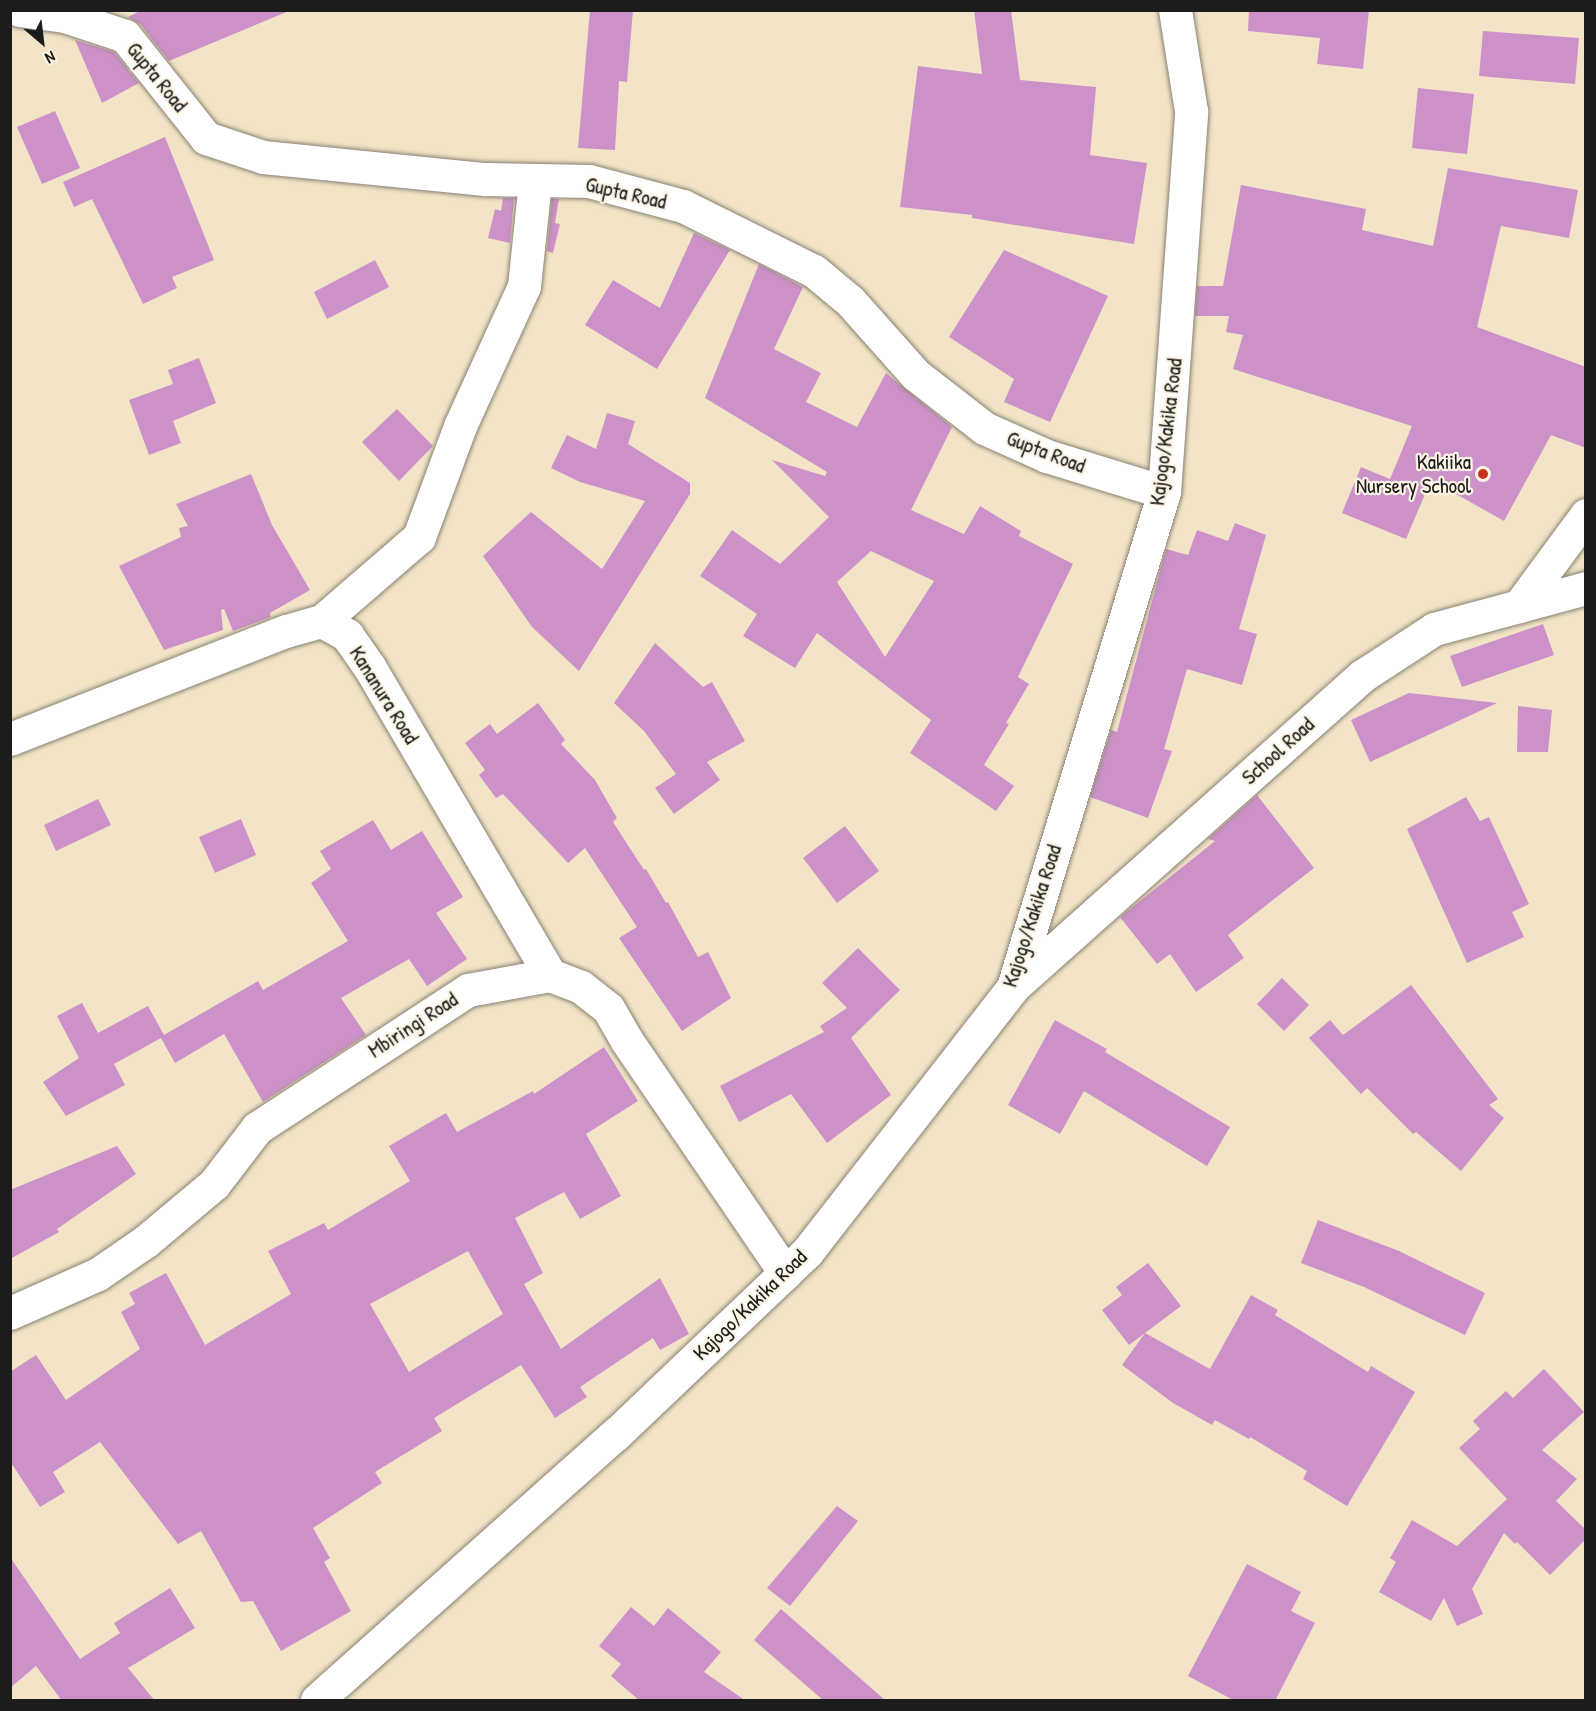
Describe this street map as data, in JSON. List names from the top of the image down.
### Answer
{
  "streets": {
    "street": [
      "Gupta Road",
      "Kajogo/Kakika Road",
      "Kananura Road",
      "School Road",
      "Mbiringi Road"
    ]
  },
  "crossings": [
    ["Gupta Road", "Kajogo/Kakika Road"],
    ["Kajogo/Kakika Road", "School Road"],
    ["Kananura Road", "Mbiringi Road"]
  ],
  "places": ["Kakiika Nursery School"],
  "north": "bottom right"
}
